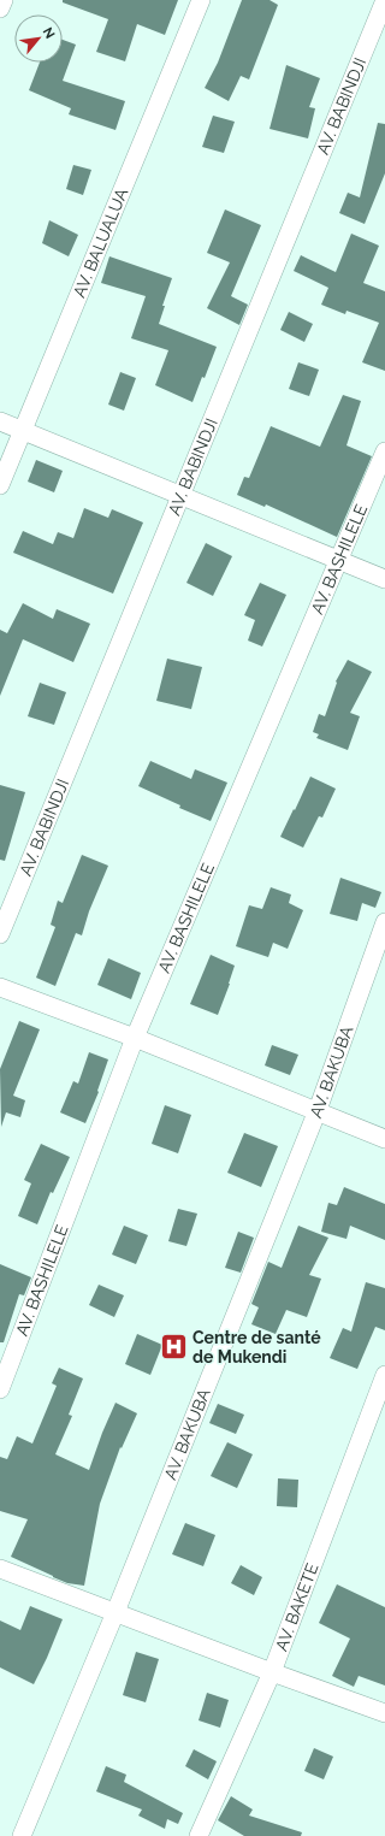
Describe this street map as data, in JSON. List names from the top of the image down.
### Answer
{
  "streets": {
    "street": [
      "AV. BABINDJI",
      "AV. BALUALUA",
      "AV. BASHILELE",
      "AV. BAKUBA",
      "AV. BAKETE"
    ]
  },
  "places": {
    "hospital": ["Centre de santé de Mukendi"]
  },
  "north": "top right"
}
